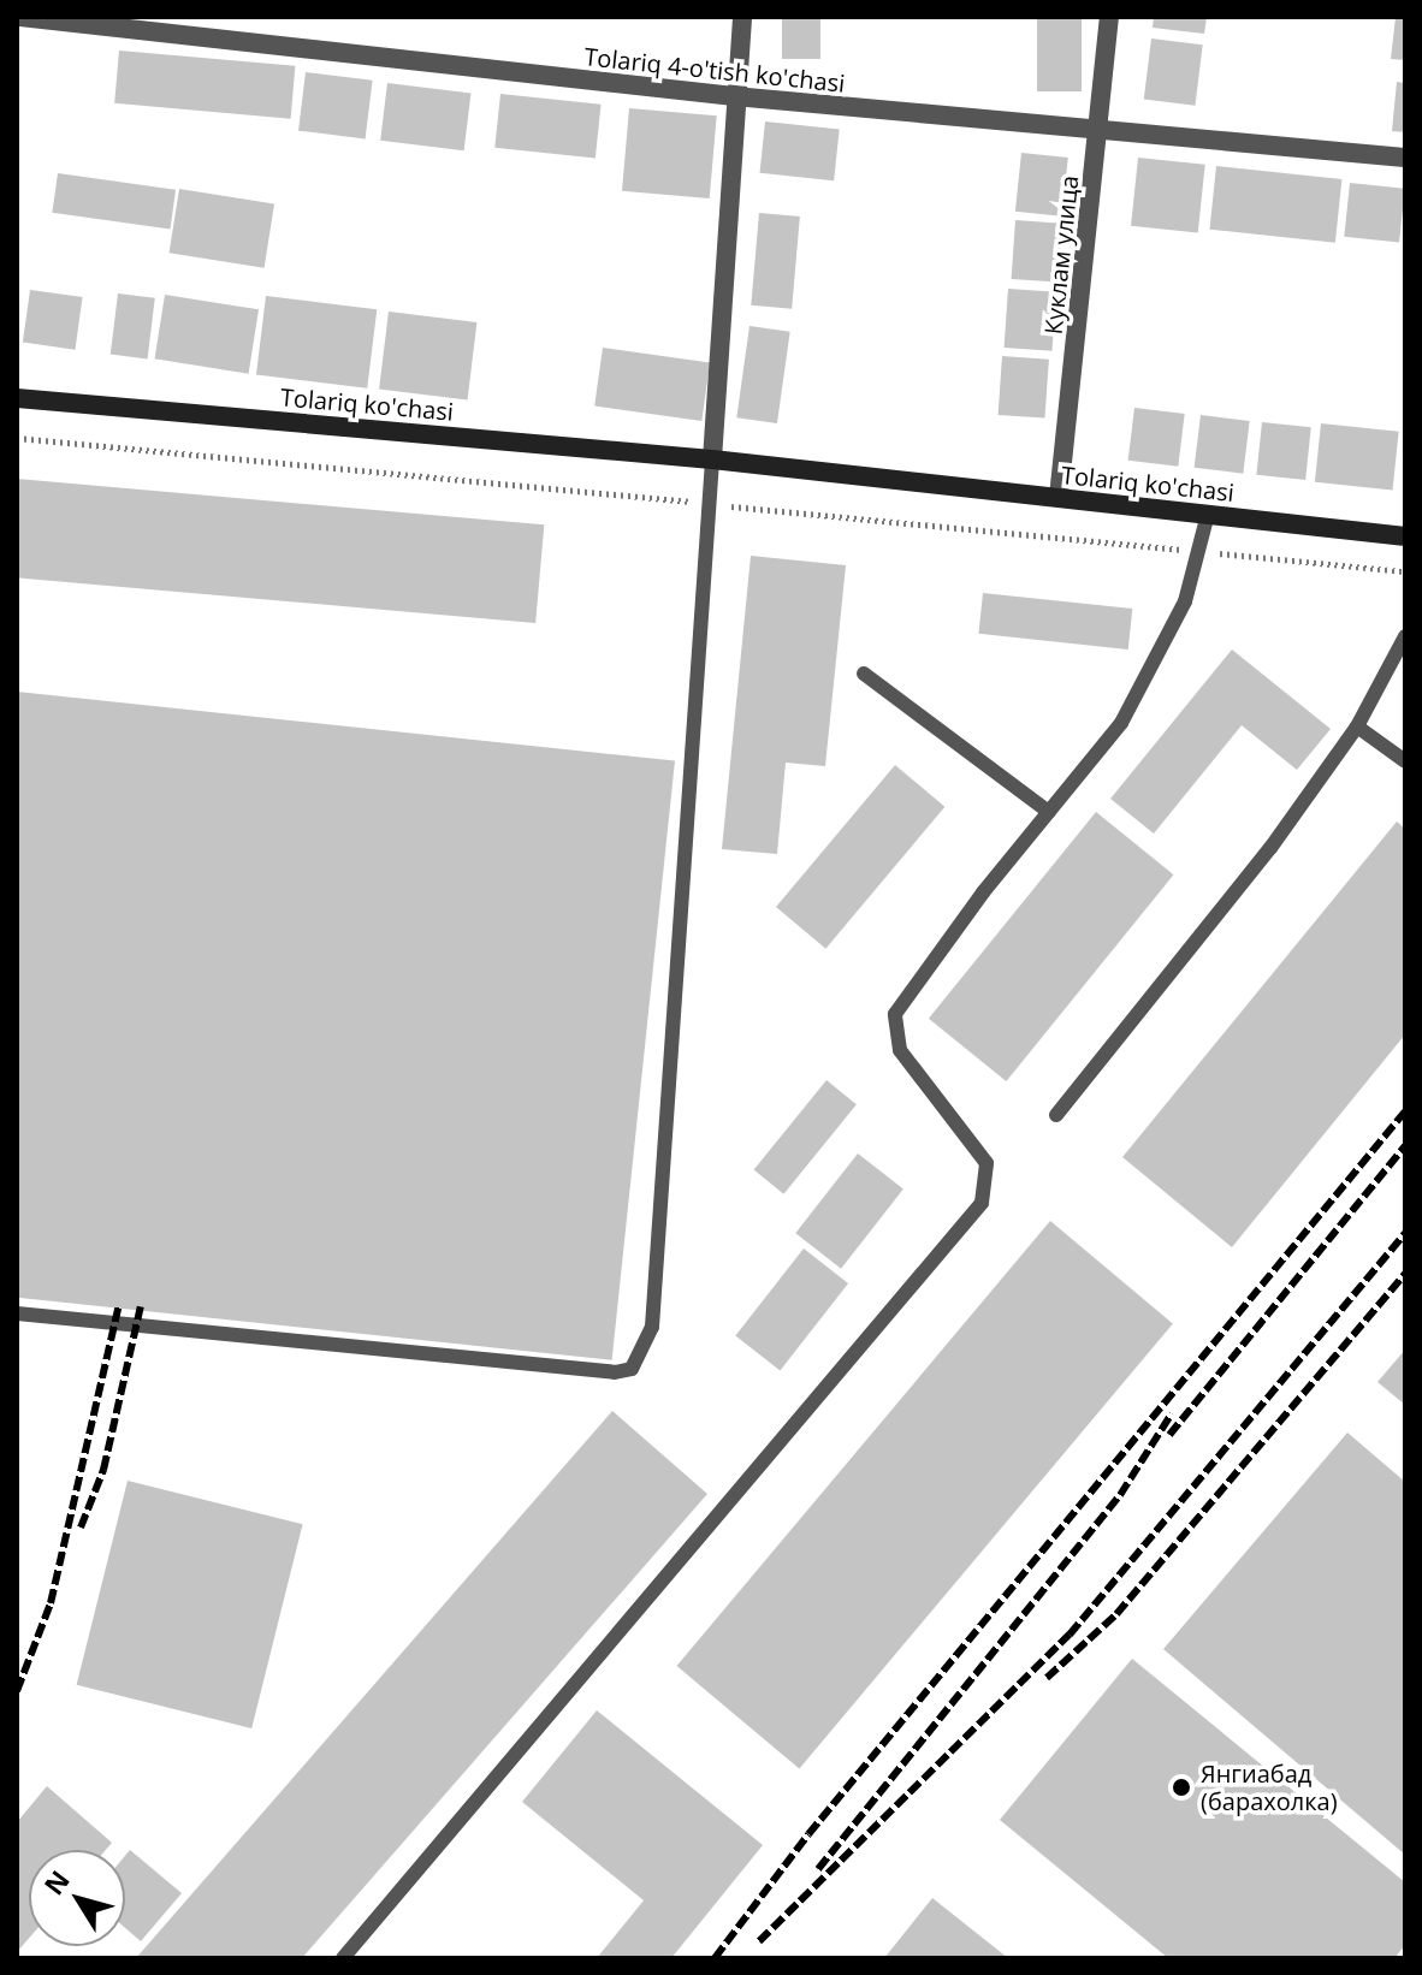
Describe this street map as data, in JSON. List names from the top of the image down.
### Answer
{
  "streets": {
    "street": ["Tolariq 4-o'tish ko'chasi", "Куклам улица", "Tolariq ko'chasi"]
  },
  "crossings": [
    ["Tolariq 4-o'tish ko'chasi", "Куклам улица"],
    ["Куклам улица", "Tolariq ko'chasi"]
  ],
  "places": ["Янгиабад (барахолка)"],
  "north": "top left"
}
